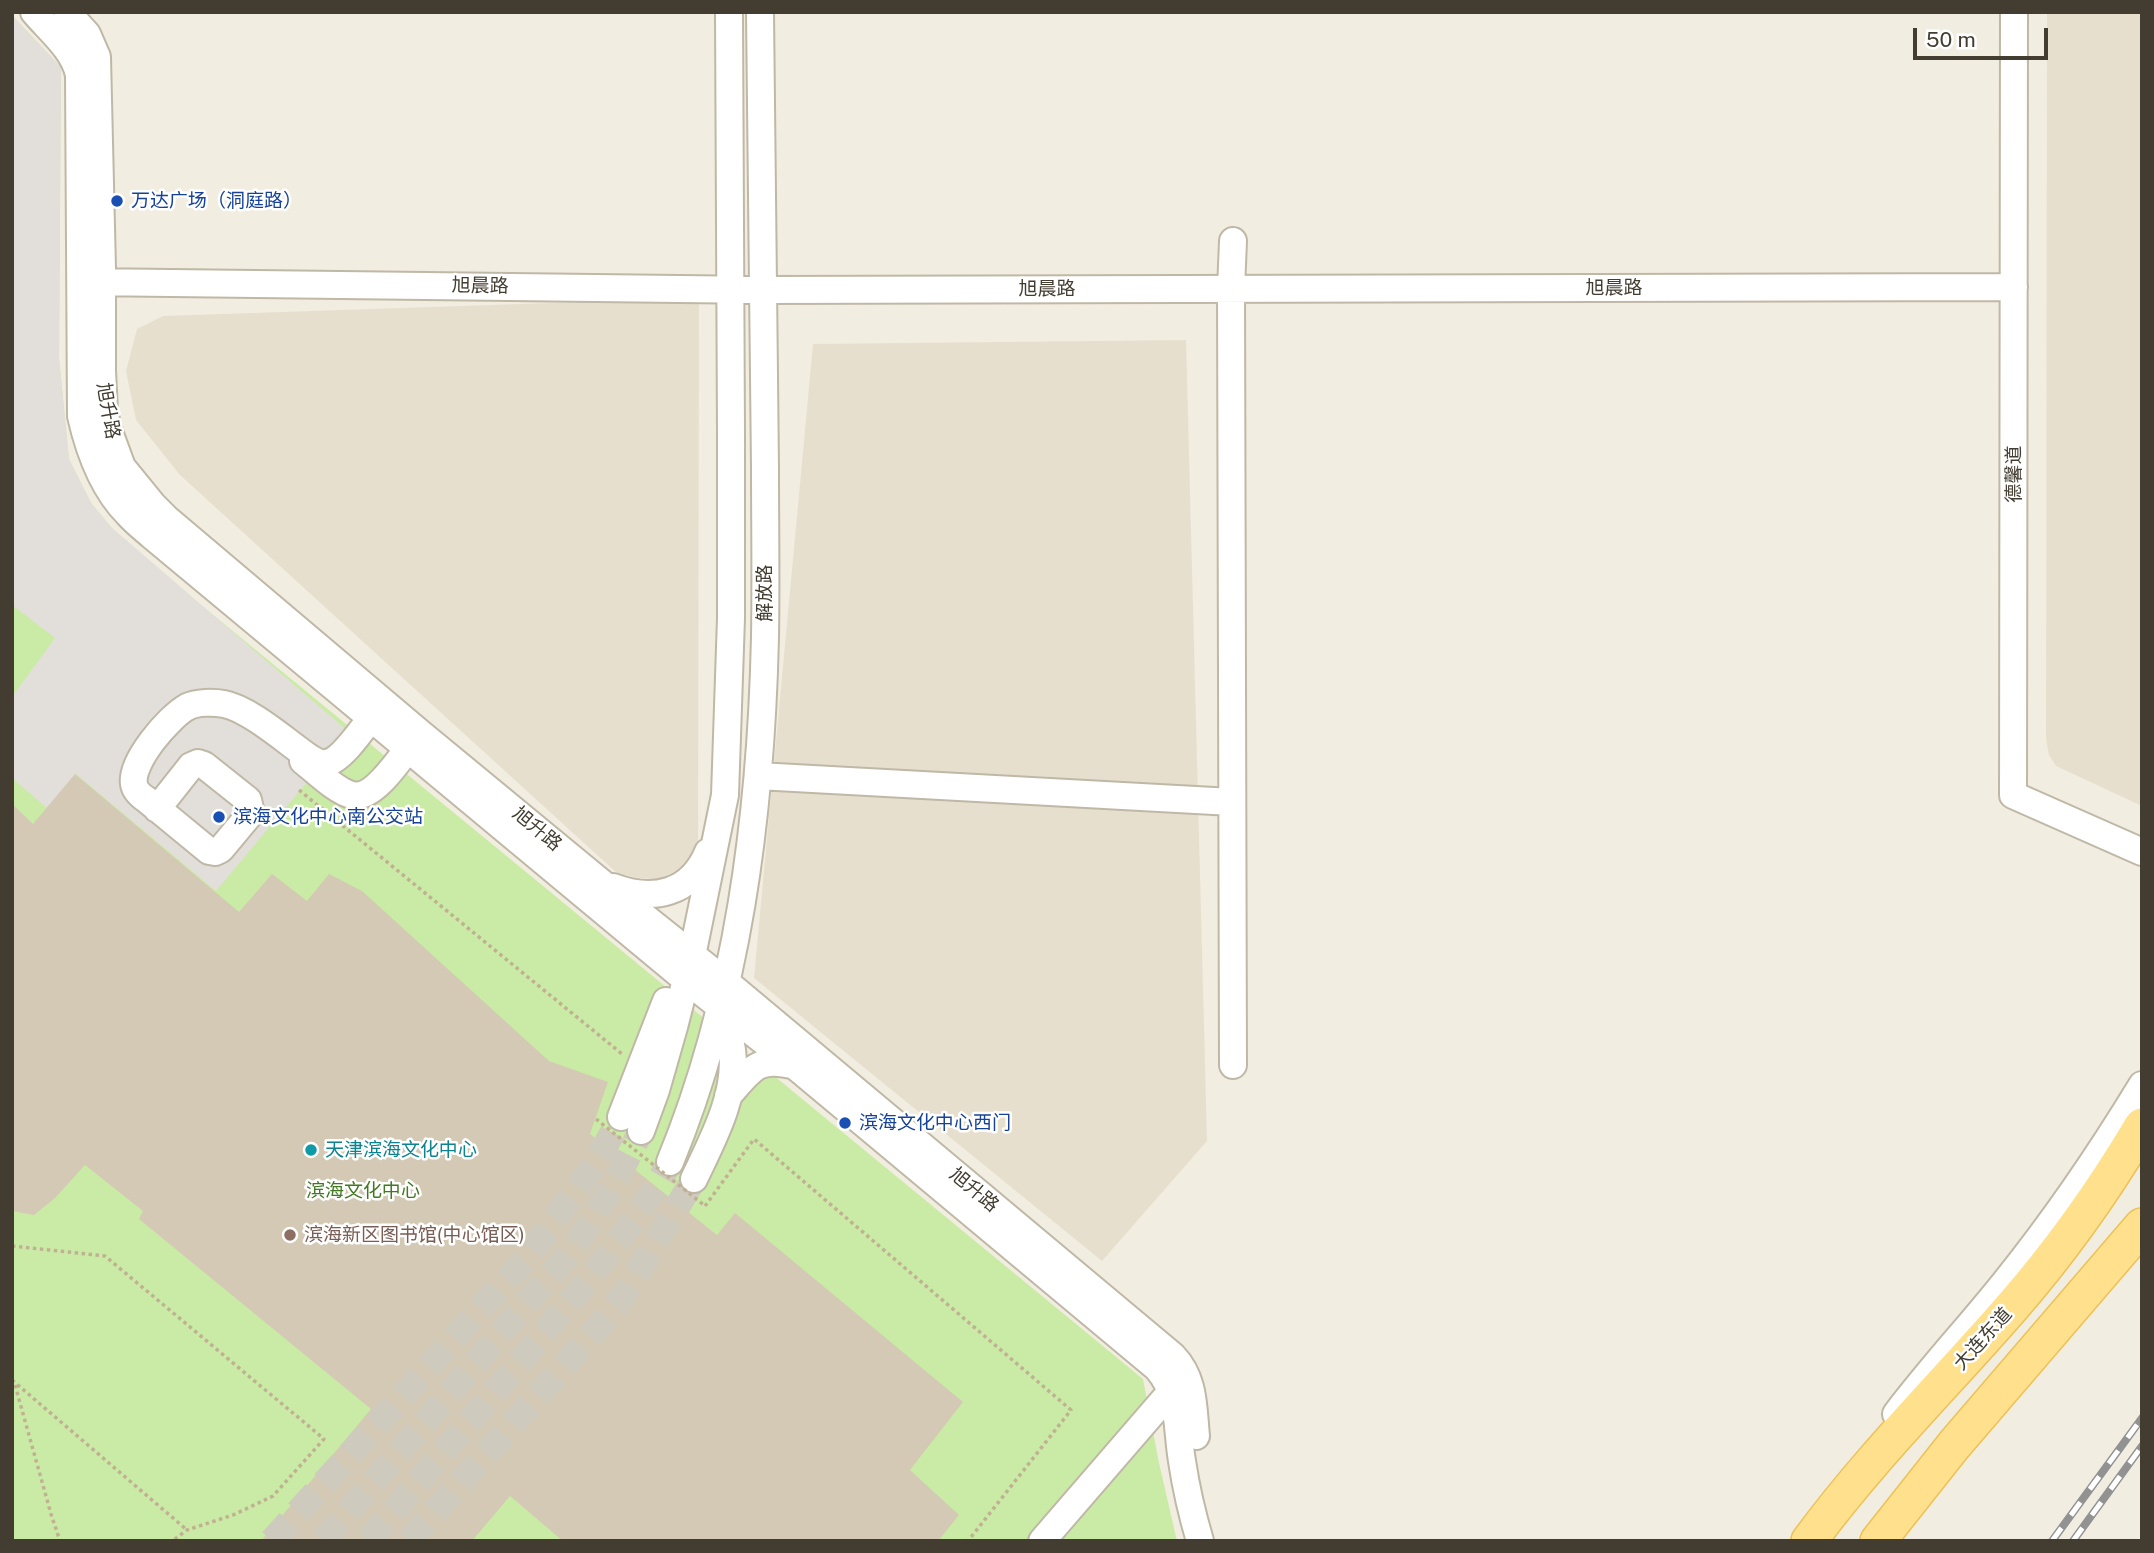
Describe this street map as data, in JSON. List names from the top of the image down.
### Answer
{
  "streets": {
    "main road": ["大连东道"],
    "street": [
      "旭晨路",
      "旭升路",
      "德馨道",
      "解放路"
    ]
  },
  "crossings": [
    ["旭晨路", "旭升路"],
    ["旭晨路", "德馨道"],
    ["旭晨路", "解放路"],
    ["旭升路", "解放路"]
  ],
  "parks": ["滨海文化中心"],
  "places": [
    "万达广场（洞庭路）",
    "滨海文化中心南公交站",
    "滨海文化中心西门",
    "天津滨海文化中心",
    "滨海新区图书馆(中心馆区)"
  ],
  "scale_bar": "50 m"
}
